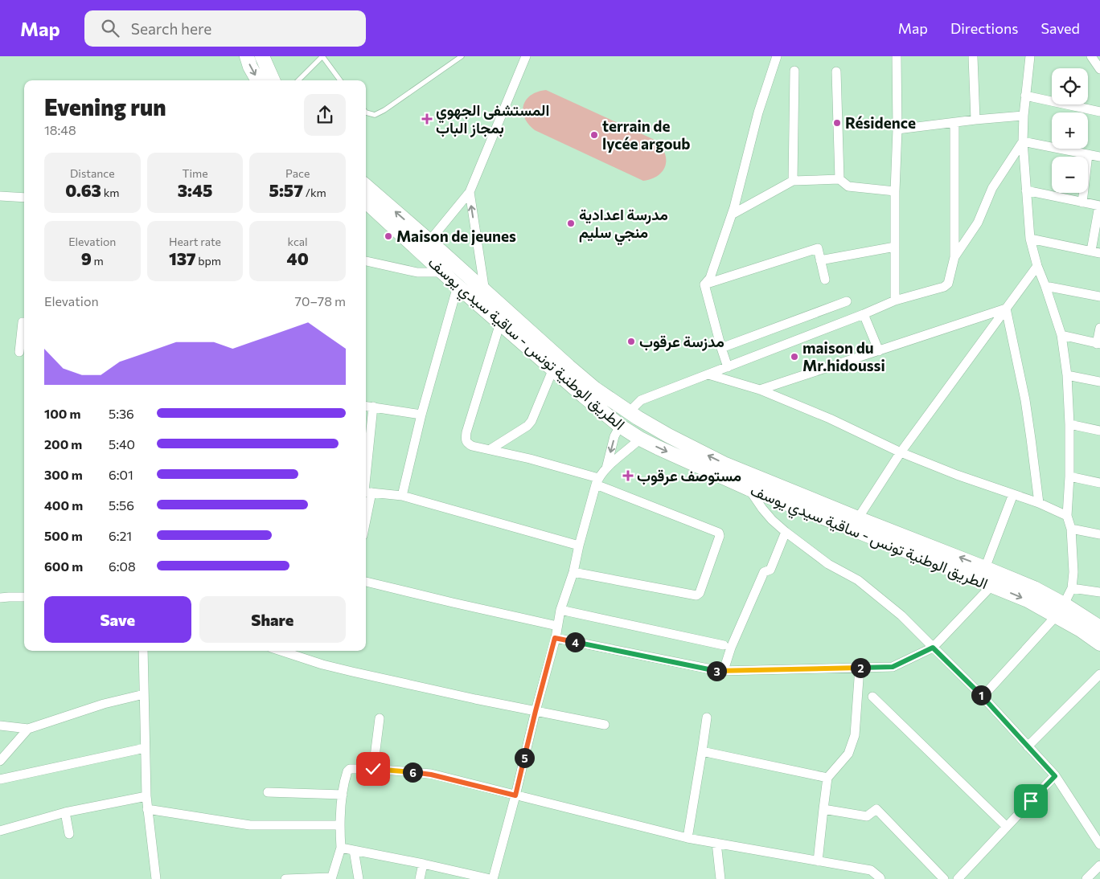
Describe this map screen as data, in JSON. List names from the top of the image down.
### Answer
{
  "streets": {
    "main road": ["الطريق الوطنية تونس - ساقية سيدي يوسف"]
  },
  "places": {
    "health": ["المستشفى الجهوي بمجاز الباب", "مستوصف عرقوب"],
    "other": [
      "Résidence",
      "terrain de lycée argoub",
      "مدرسة اعدادية منجي سليم",
      "Maison de jeunes",
      "مدزسة عرقوب",
      "maison du Mr.hidoussi"
    ]
  },
  "page": {
    "header": "Map",
    "search": "Search here",
    "nav": ["Map", "Directions", "Saved"],
    "map_buttons": ["+", "−"],
    "heading": ["Evening run", "18:48"],
    "stats": [
      ["Distance", "0.63 km"],
      ["Time", "3:45"],
      ["Pace", "5:57 /km"],
      ["Elevation", "9 m"],
      ["Heart rate", "137 bpm"],
      ["kcal", "40"]
    ],
    "chart": ["Elevation", "70–78 m"],
    "list": [
      {
        "name": "100 m",
        "note": "5:36"
      },
      {
        "name": "200 m",
        "note": "5:40"
      },
      {
        "name": "300 m",
        "note": "6:01"
      },
      {
        "name": "400 m",
        "note": "5:56"
      },
      {
        "name": "500 m",
        "note": "6:21"
      },
      {
        "name": "600 m",
        "note": "6:08"
      }
    ],
    "buttons": ["Save", "Share"],
    "pins": [
      "4",
      "2",
      "3",
      "1",
      "5",
      "6"
    ]
  }
}
